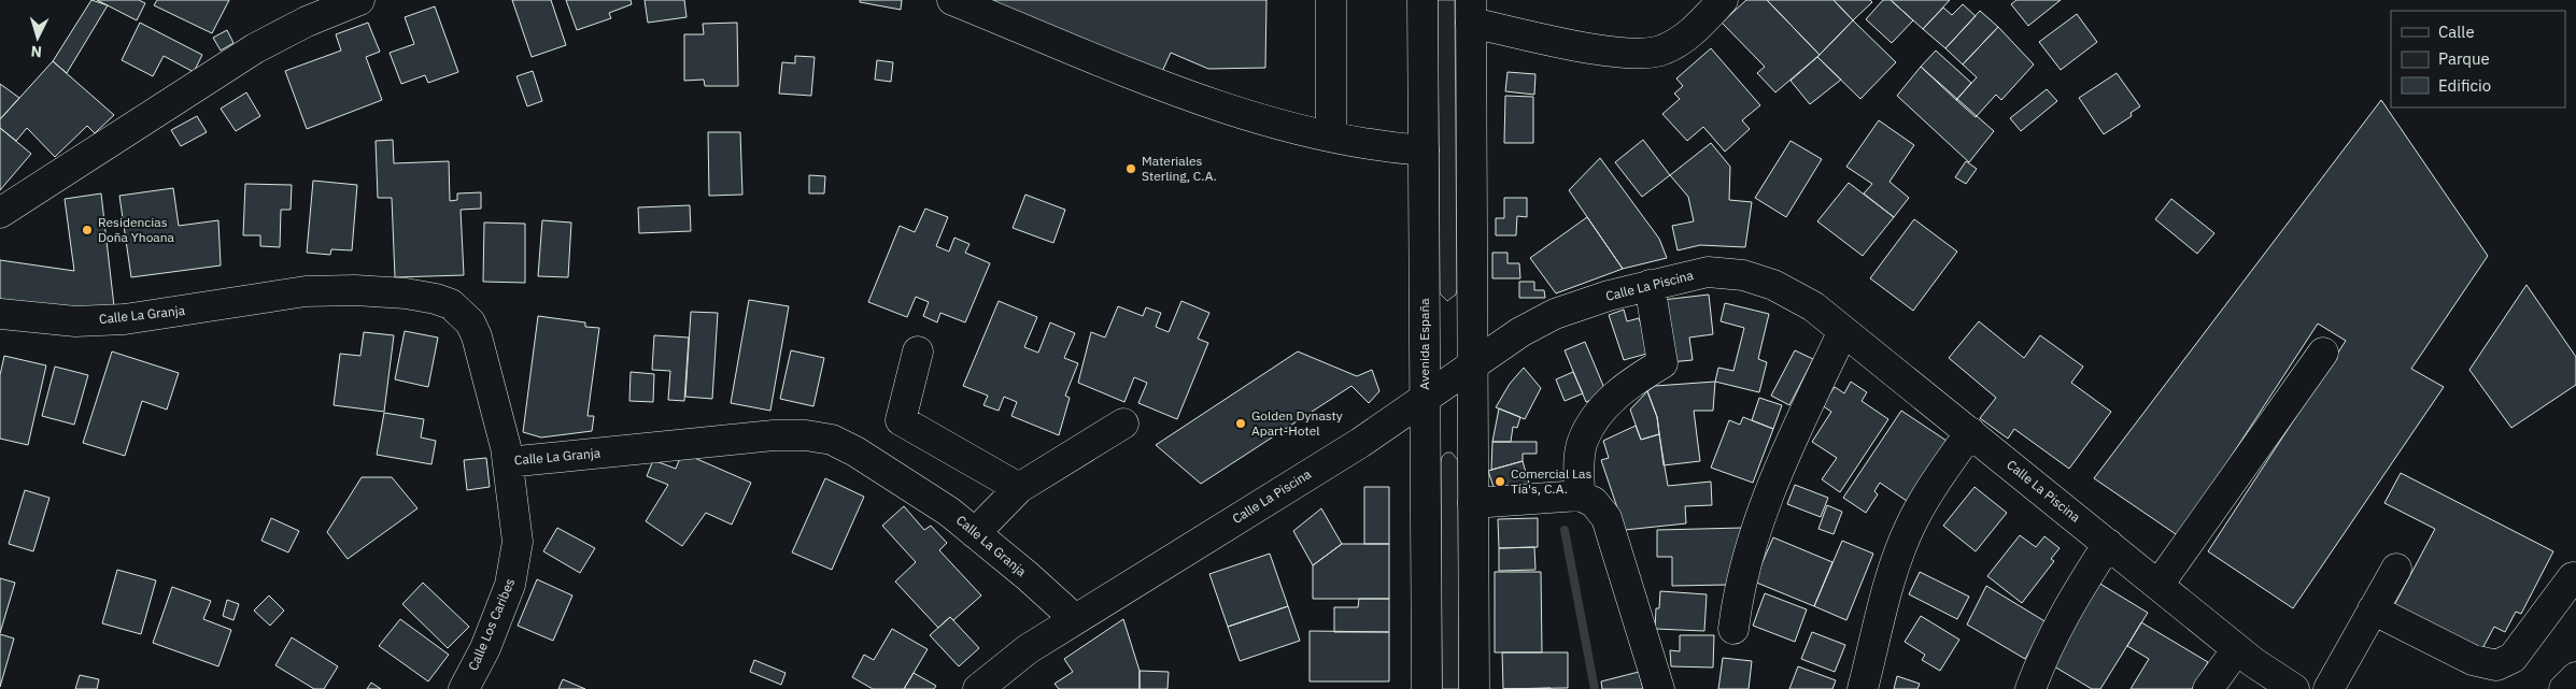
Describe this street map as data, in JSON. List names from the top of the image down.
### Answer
{
  "streets": {
    "street": [
      "Calle La Piscina",
      "Calle La Granja",
      "Avenida España",
      "Calle Los Caribes"
    ]
  },
  "crossings": [
    ["Calle La Piscina", "Calle La Granja"],
    ["Calle La Piscina", "Avenida España"],
    ["Calle La Granja", "Calle Los Caribes"]
  ],
  "places": [
    "Materiales Sterling, C.A.",
    "Residencias Doña Yhoana",
    "Golden Dynasty Apart-Hotel",
    "Comercial Las Tía's, C.A."
  ],
  "legend": ["Calle", "Parque", "Edificio"],
  "north": "bottom"
}
